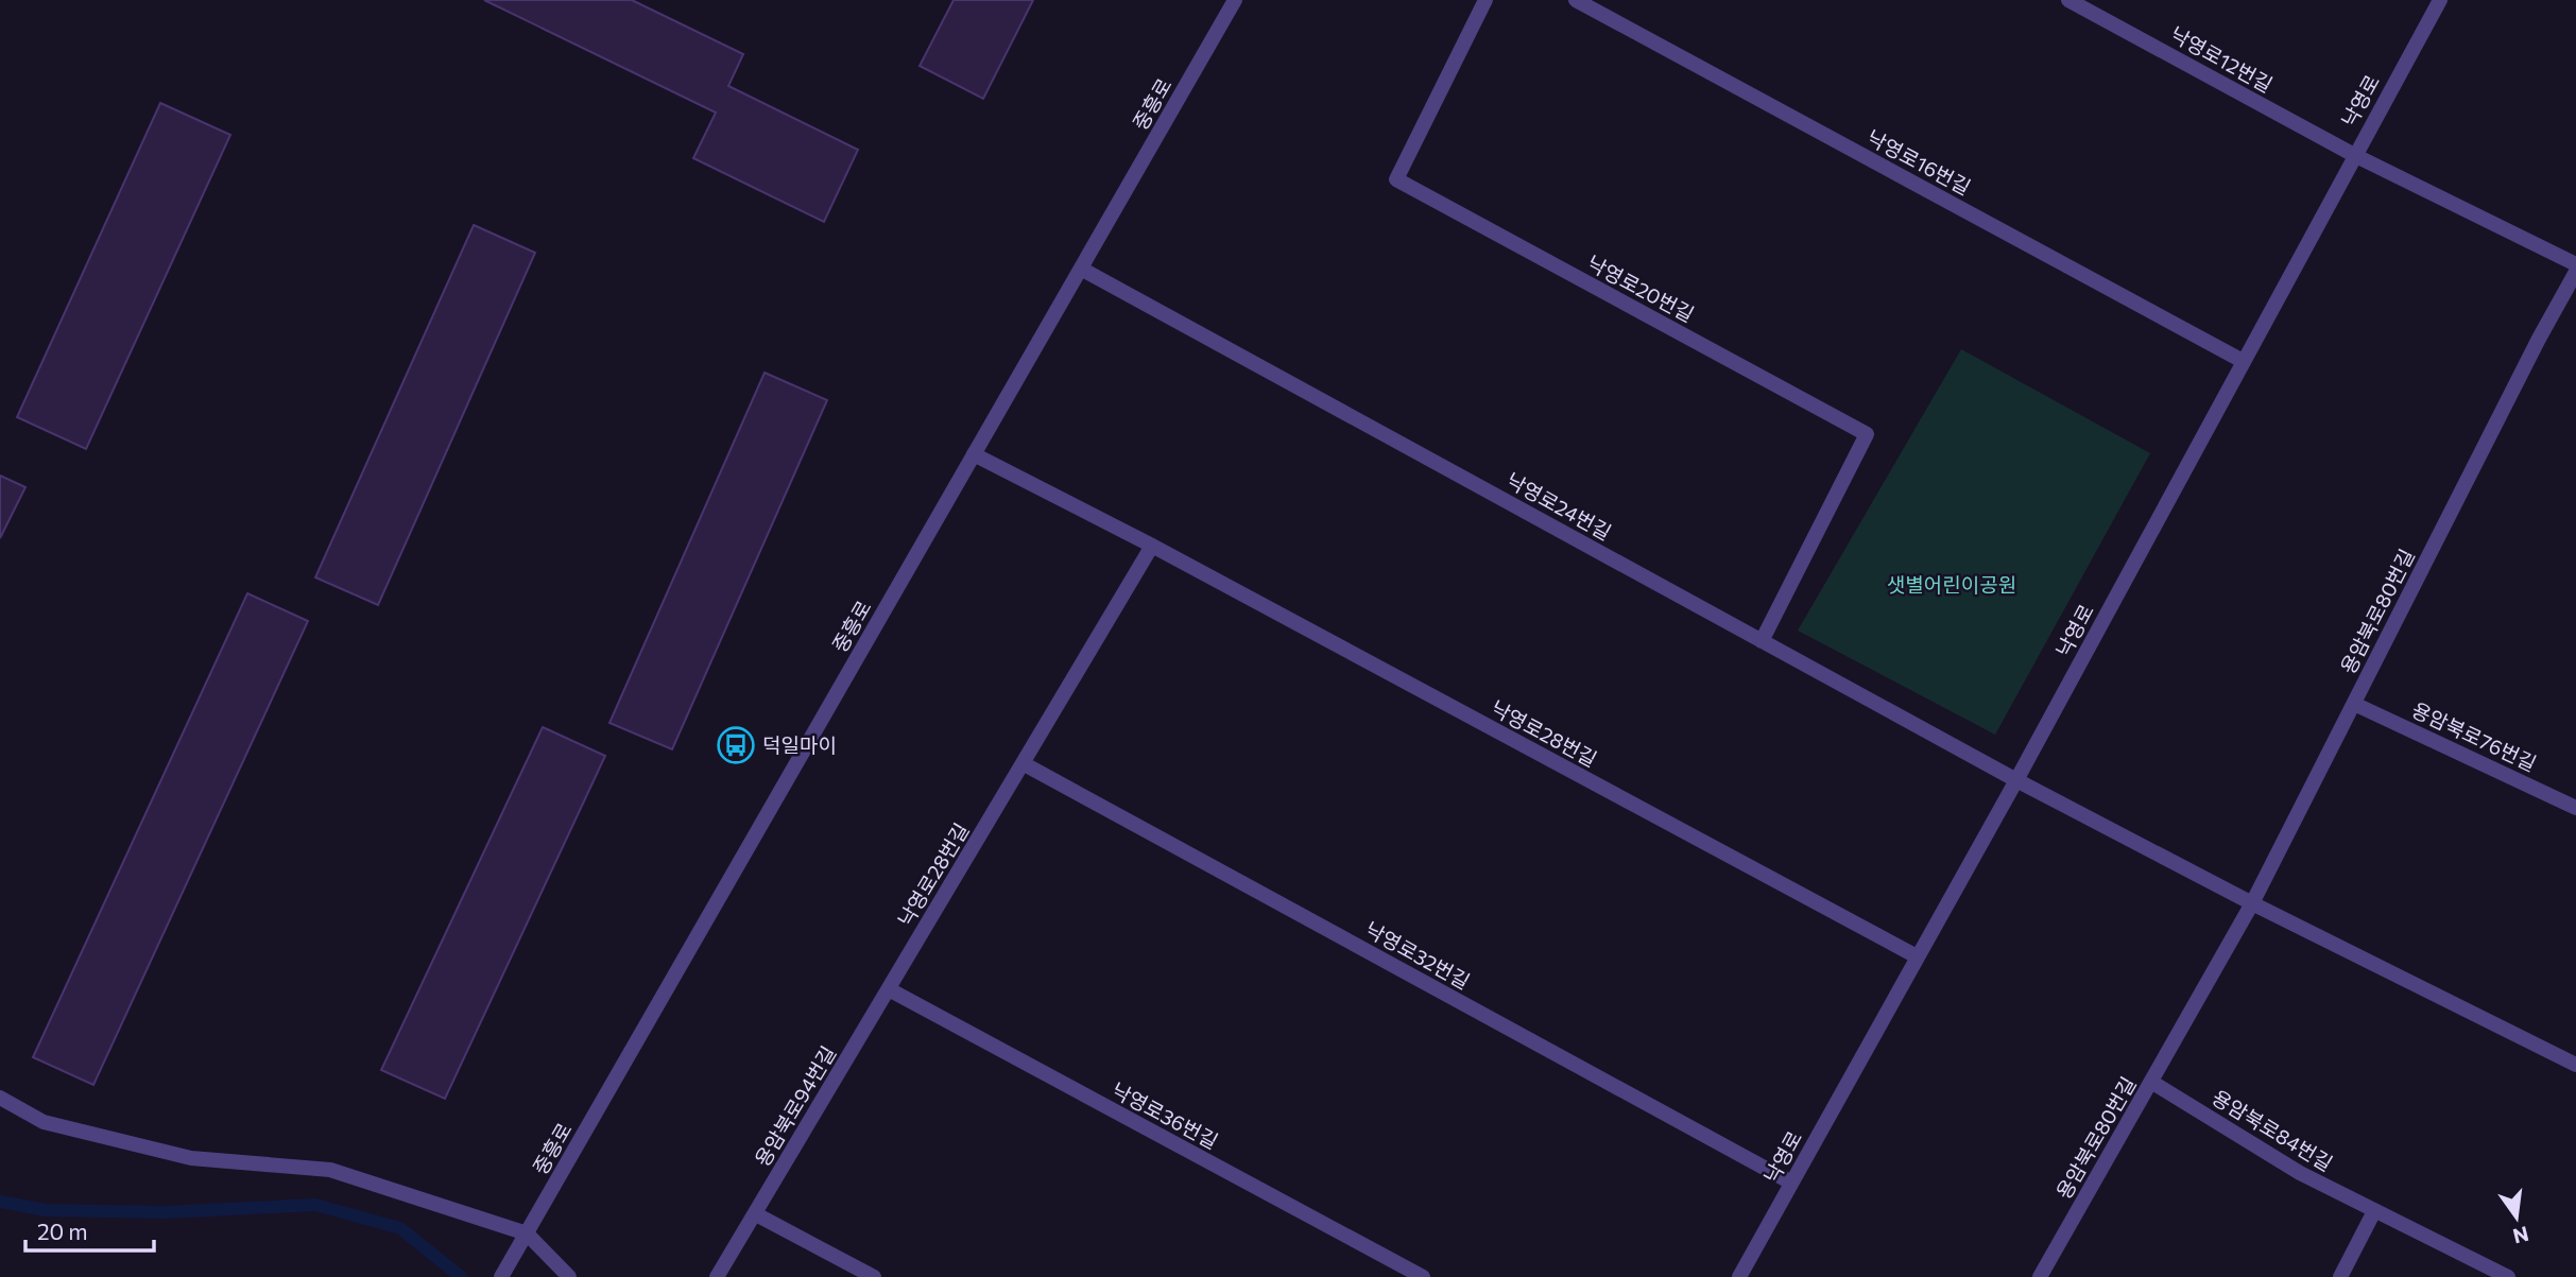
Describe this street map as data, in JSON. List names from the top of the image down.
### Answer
{
  "streets": {
    "street": [
      "낙영로12번길",
      "낙영로",
      "중흥로",
      "낙영로16번길",
      "낙영로20번길",
      "낙영로24번길",
      "용암북로80번길",
      "낙영로28번길",
      "용암북로76번길",
      "낙영로32번길",
      "용암북로94번길",
      "낙영로36번길",
      "용암북로84번길"
    ]
  },
  "crossings": [
    ["낙영로12번길", "낙영로"],
    ["낙영로", "낙영로16번길"],
    ["낙영로", "낙영로24번길"],
    ["낙영로", "낙영로28번길"],
    ["낙영로", "낙영로32번길"],
    ["중흥로", "낙영로24번길"],
    ["중흥로", "낙영로28번길"],
    ["낙영로20번길", "낙영로24번길"],
    ["용암북로80번길", "용암북로76번길"],
    ["용암북로80번길", "용암북로84번길"],
    ["낙영로28번길", "낙영로32번길"],
    ["낙영로28번길", "용암북로94번길"],
    ["용암북로94번길", "낙영로36번길"]
  ],
  "parks": ["샛별어린이공원"],
  "places": {
    "bus stop": ["덕일마이"]
  },
  "scale_bar": "20 m",
  "north": "bottom"
}
